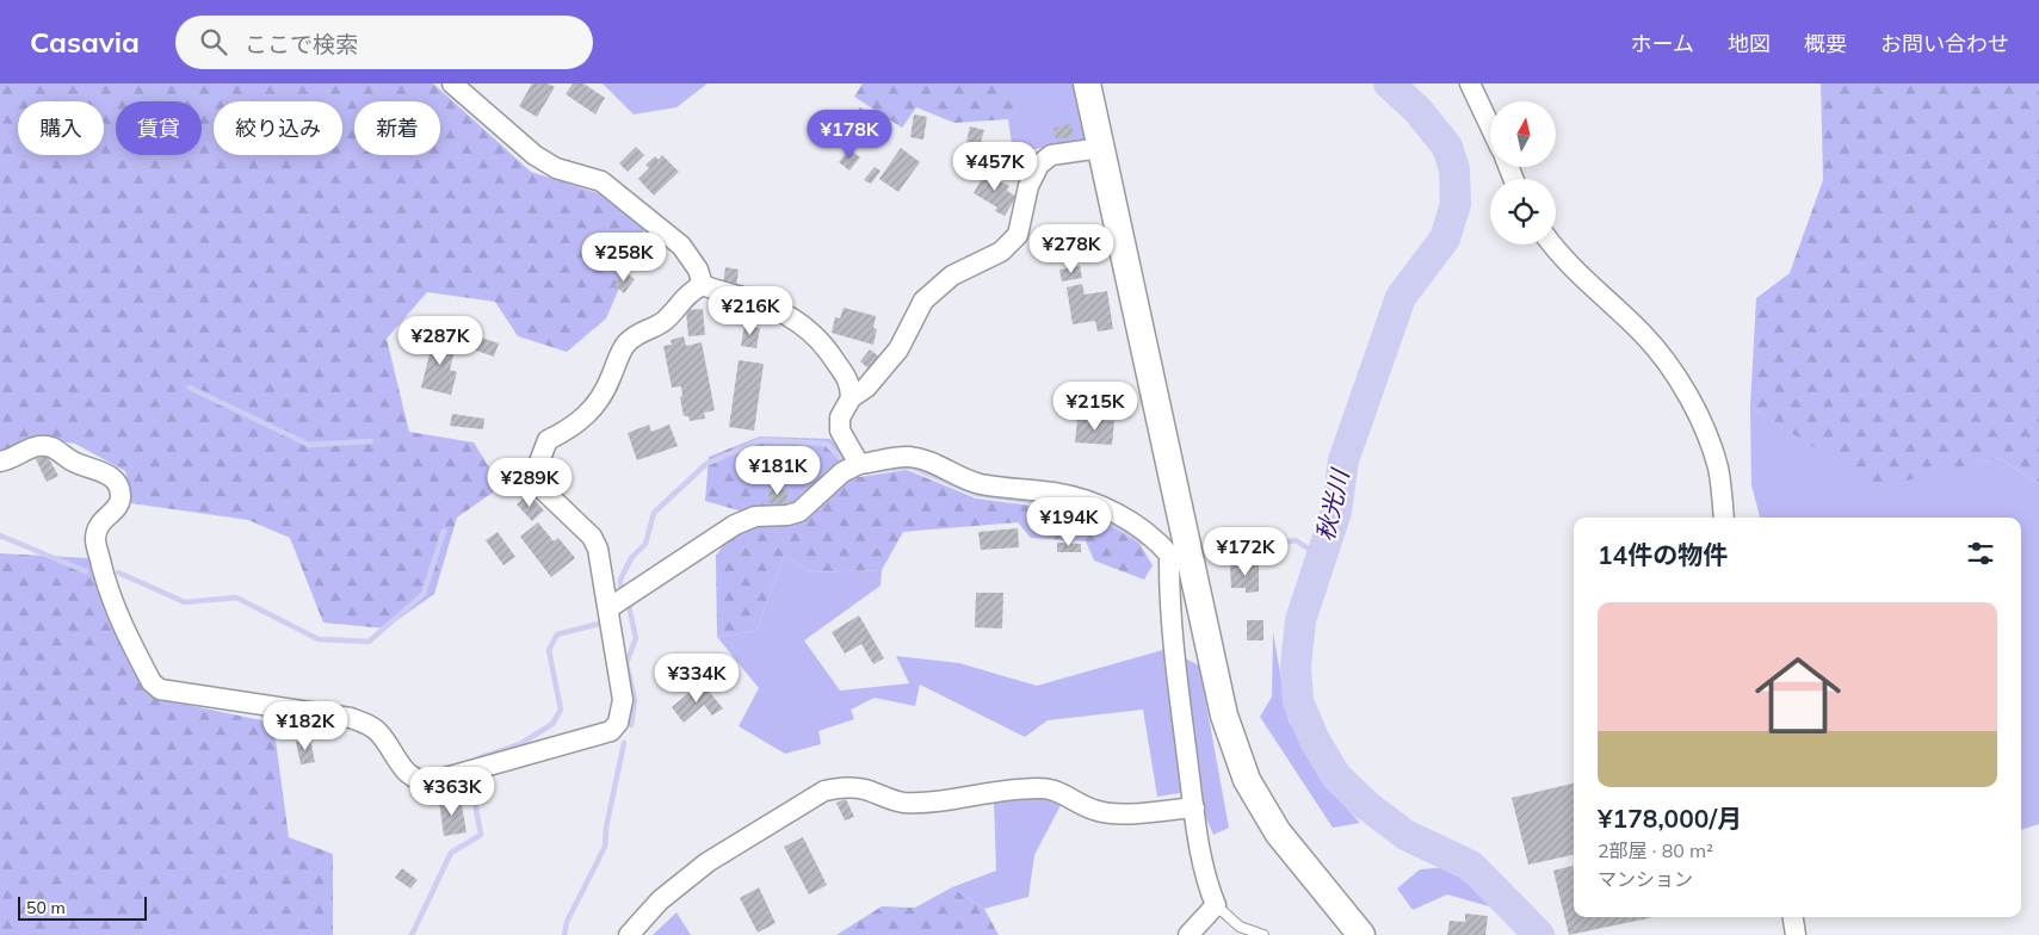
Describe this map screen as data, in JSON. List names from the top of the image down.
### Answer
{
  "water": ["秋光川"],
  "scale_bar": "50 m",
  "north": "top",
  "page": {
    "header": "Casavia",
    "search": "ここで検索",
    "nav": [
      "ホーム",
      "地図",
      "概要",
      "お問い合わせ"
    ],
    "chip": [
      "購入",
      "賃貸",
      "絞り込み",
      "新着"
    ],
    "price": [
      "¥178K",
      "¥457K",
      "¥278K",
      "¥258K",
      "¥216K",
      "¥287K",
      "¥215K",
      "¥181K",
      "¥289K",
      "¥194K",
      "¥172K",
      "¥334K",
      "¥182K",
      "¥363K"
    ],
    "heading": "14件の物件",
    "list": [
      {
        "name": "¥178,000/月",
        "note": "2部屋 · 80 m² · マンション"
      }
    ],
    "scale": "50 m"
  }
}
